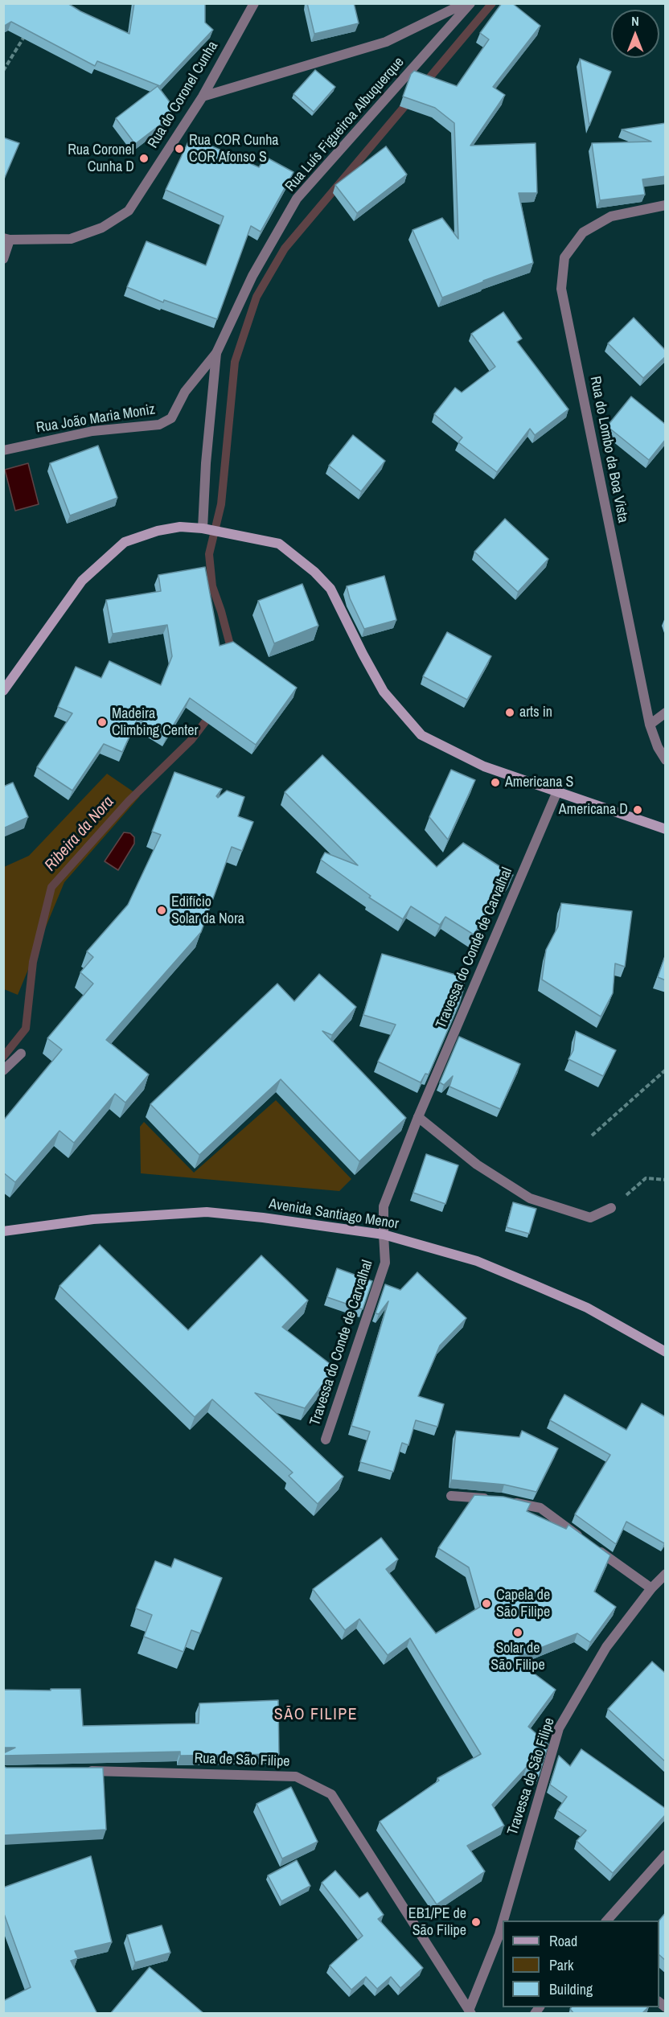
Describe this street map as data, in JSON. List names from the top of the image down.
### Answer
{
  "streets": {
    "street": [
      "Rua do Coronel Cunha",
      "Rua Luís Figueiroa Albuquerque",
      "Rua João Maria Moniz",
      "Rua do Lombo da Boa Vista",
      "Travessa do Conde de Carvalhal",
      "Avenida Santiago Menor",
      "Rua de São Filipe",
      "Travessa de São Filipe"
    ]
  },
  "crossings": [
    ["Rua Luís Figueiroa Albuquerque", "Rua João Maria Moniz"],
    ["Travessa do Conde de Carvalhal", "Avenida Santiago Menor"],
    ["Rua de São Filipe", "Travessa de São Filipe"]
  ],
  "districts": ["SÃO FILIPE"],
  "water": ["Ribeira da Nora"],
  "places": [
    "Rua COR Cunha COR Afonso S",
    "Rua Coronel Cunha D",
    "arts in",
    "Madeira Climbing Center",
    "Americana S",
    "Americana D",
    "Edifício Solar da Nora",
    "Capela de São Filipe",
    "Solar de São Filipe",
    "EB1/PE de São Filipe"
  ],
  "legend": ["Road", "Park", "Building"],
  "north": "top"
}
